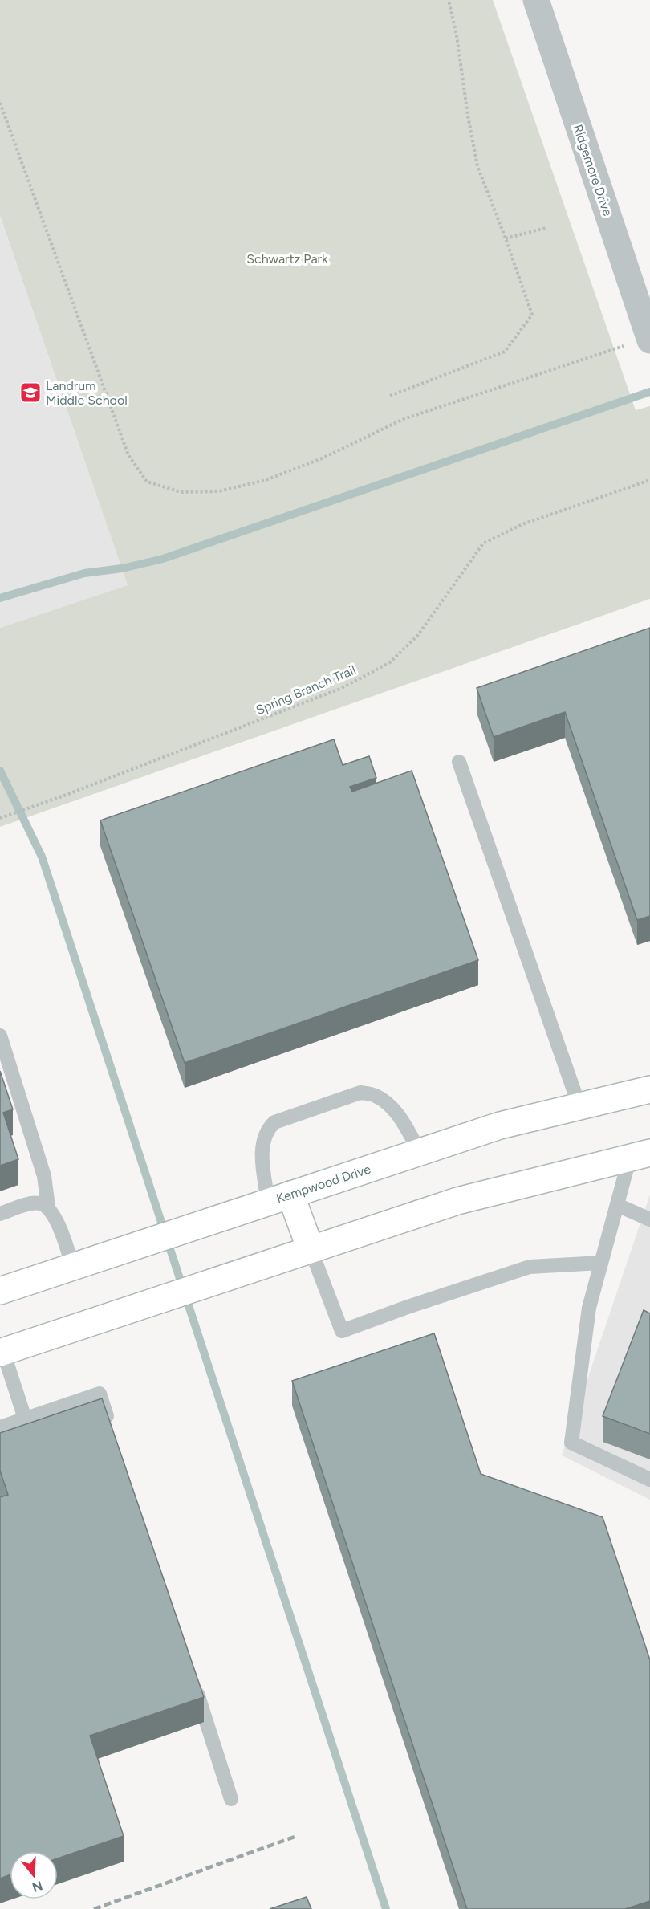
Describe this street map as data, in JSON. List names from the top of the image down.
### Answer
{
  "streets": {
    "main road": ["Kempwood Drive"],
    "street": ["Ridgemore Drive"],
    "path": ["Spring Branch Trail"]
  },
  "parks": ["Schwartz Park"],
  "places": {
    "school or university": ["Landrum Middle School"]
  },
  "north": "bottom"
}
